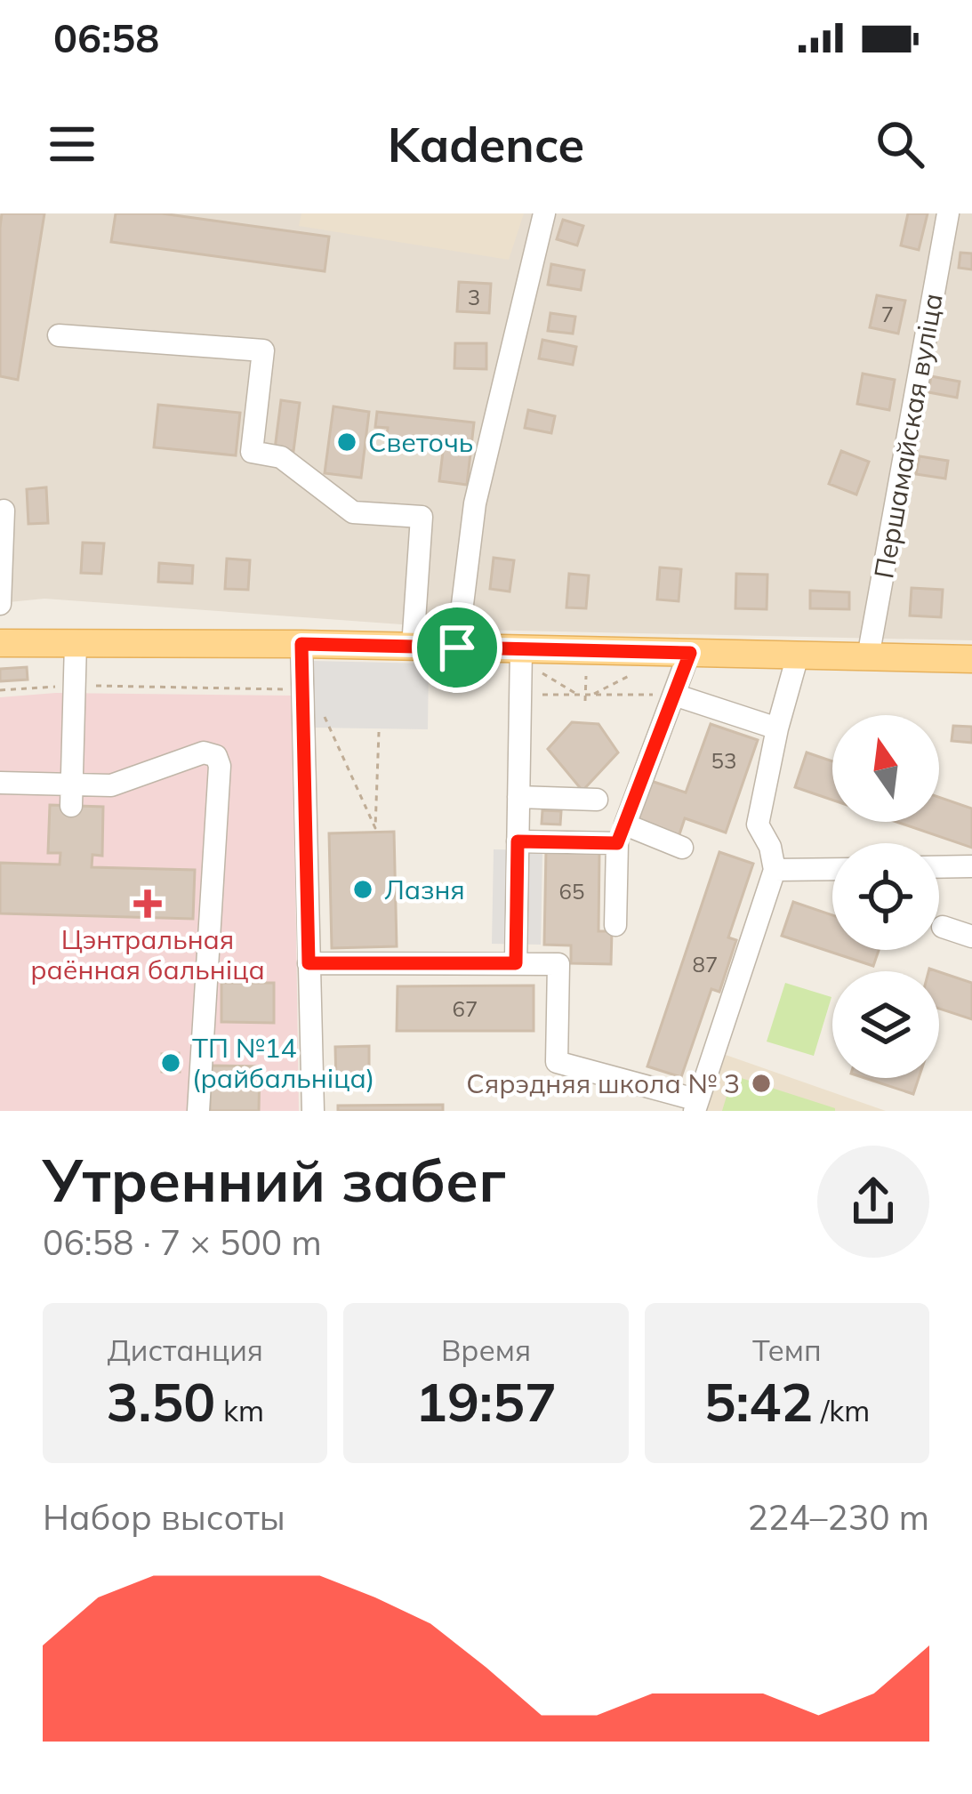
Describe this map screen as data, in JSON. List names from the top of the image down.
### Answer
{
  "streets": {
    "street": ["Першамайская вуліца"]
  },
  "places": {
    "other": [
      "Светочь",
      "Лазня",
      "ТП №14 (райбальніца)",
      "Сярэдняя школа № 3"
    ],
    "health": ["Цэнтральная раённая бальніца"]
  },
  "house_numbers": [
    "3",
    "7",
    "53",
    "65",
    "87",
    "67"
  ],
  "north": "top",
  "page": {
    "status": "06:58",
    "header": "Kadence",
    "heading": ["Утренний забег", "06:58 · 7 × 500 m"],
    "stats": [
      ["Дистанция", "3.50 km"],
      ["Время", "19:57"],
      ["Темп", "5:42 /km"]
    ],
    "chart": ["Набор высоты", "224–230 m"]
  }
}
